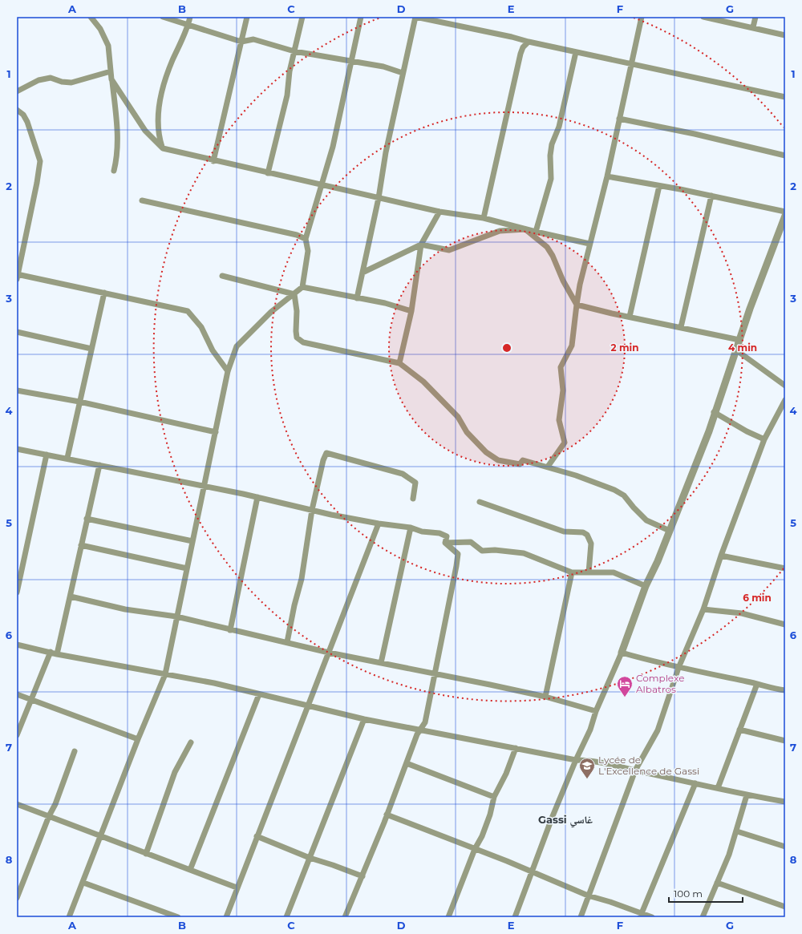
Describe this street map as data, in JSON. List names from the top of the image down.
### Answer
{
  "districts": ["Gassi غاسي"],
  "places": {
    "hotel": ["Complexe Albatros"],
    "school or university": ["Lycée de L'Excellence de Gassi"]
  },
  "scale_bar": "100 m",
  "grid": {
    "columns": [
      "A",
      "B",
      "C",
      "D",
      "E",
      "F",
      "G"
    ],
    "rows": [
      "1",
      "2",
      "3",
      "4",
      "5",
      "6",
      "7",
      "8"
    ]
  },
  "rings": ["2 min", "4 min", "6 min"]
}
